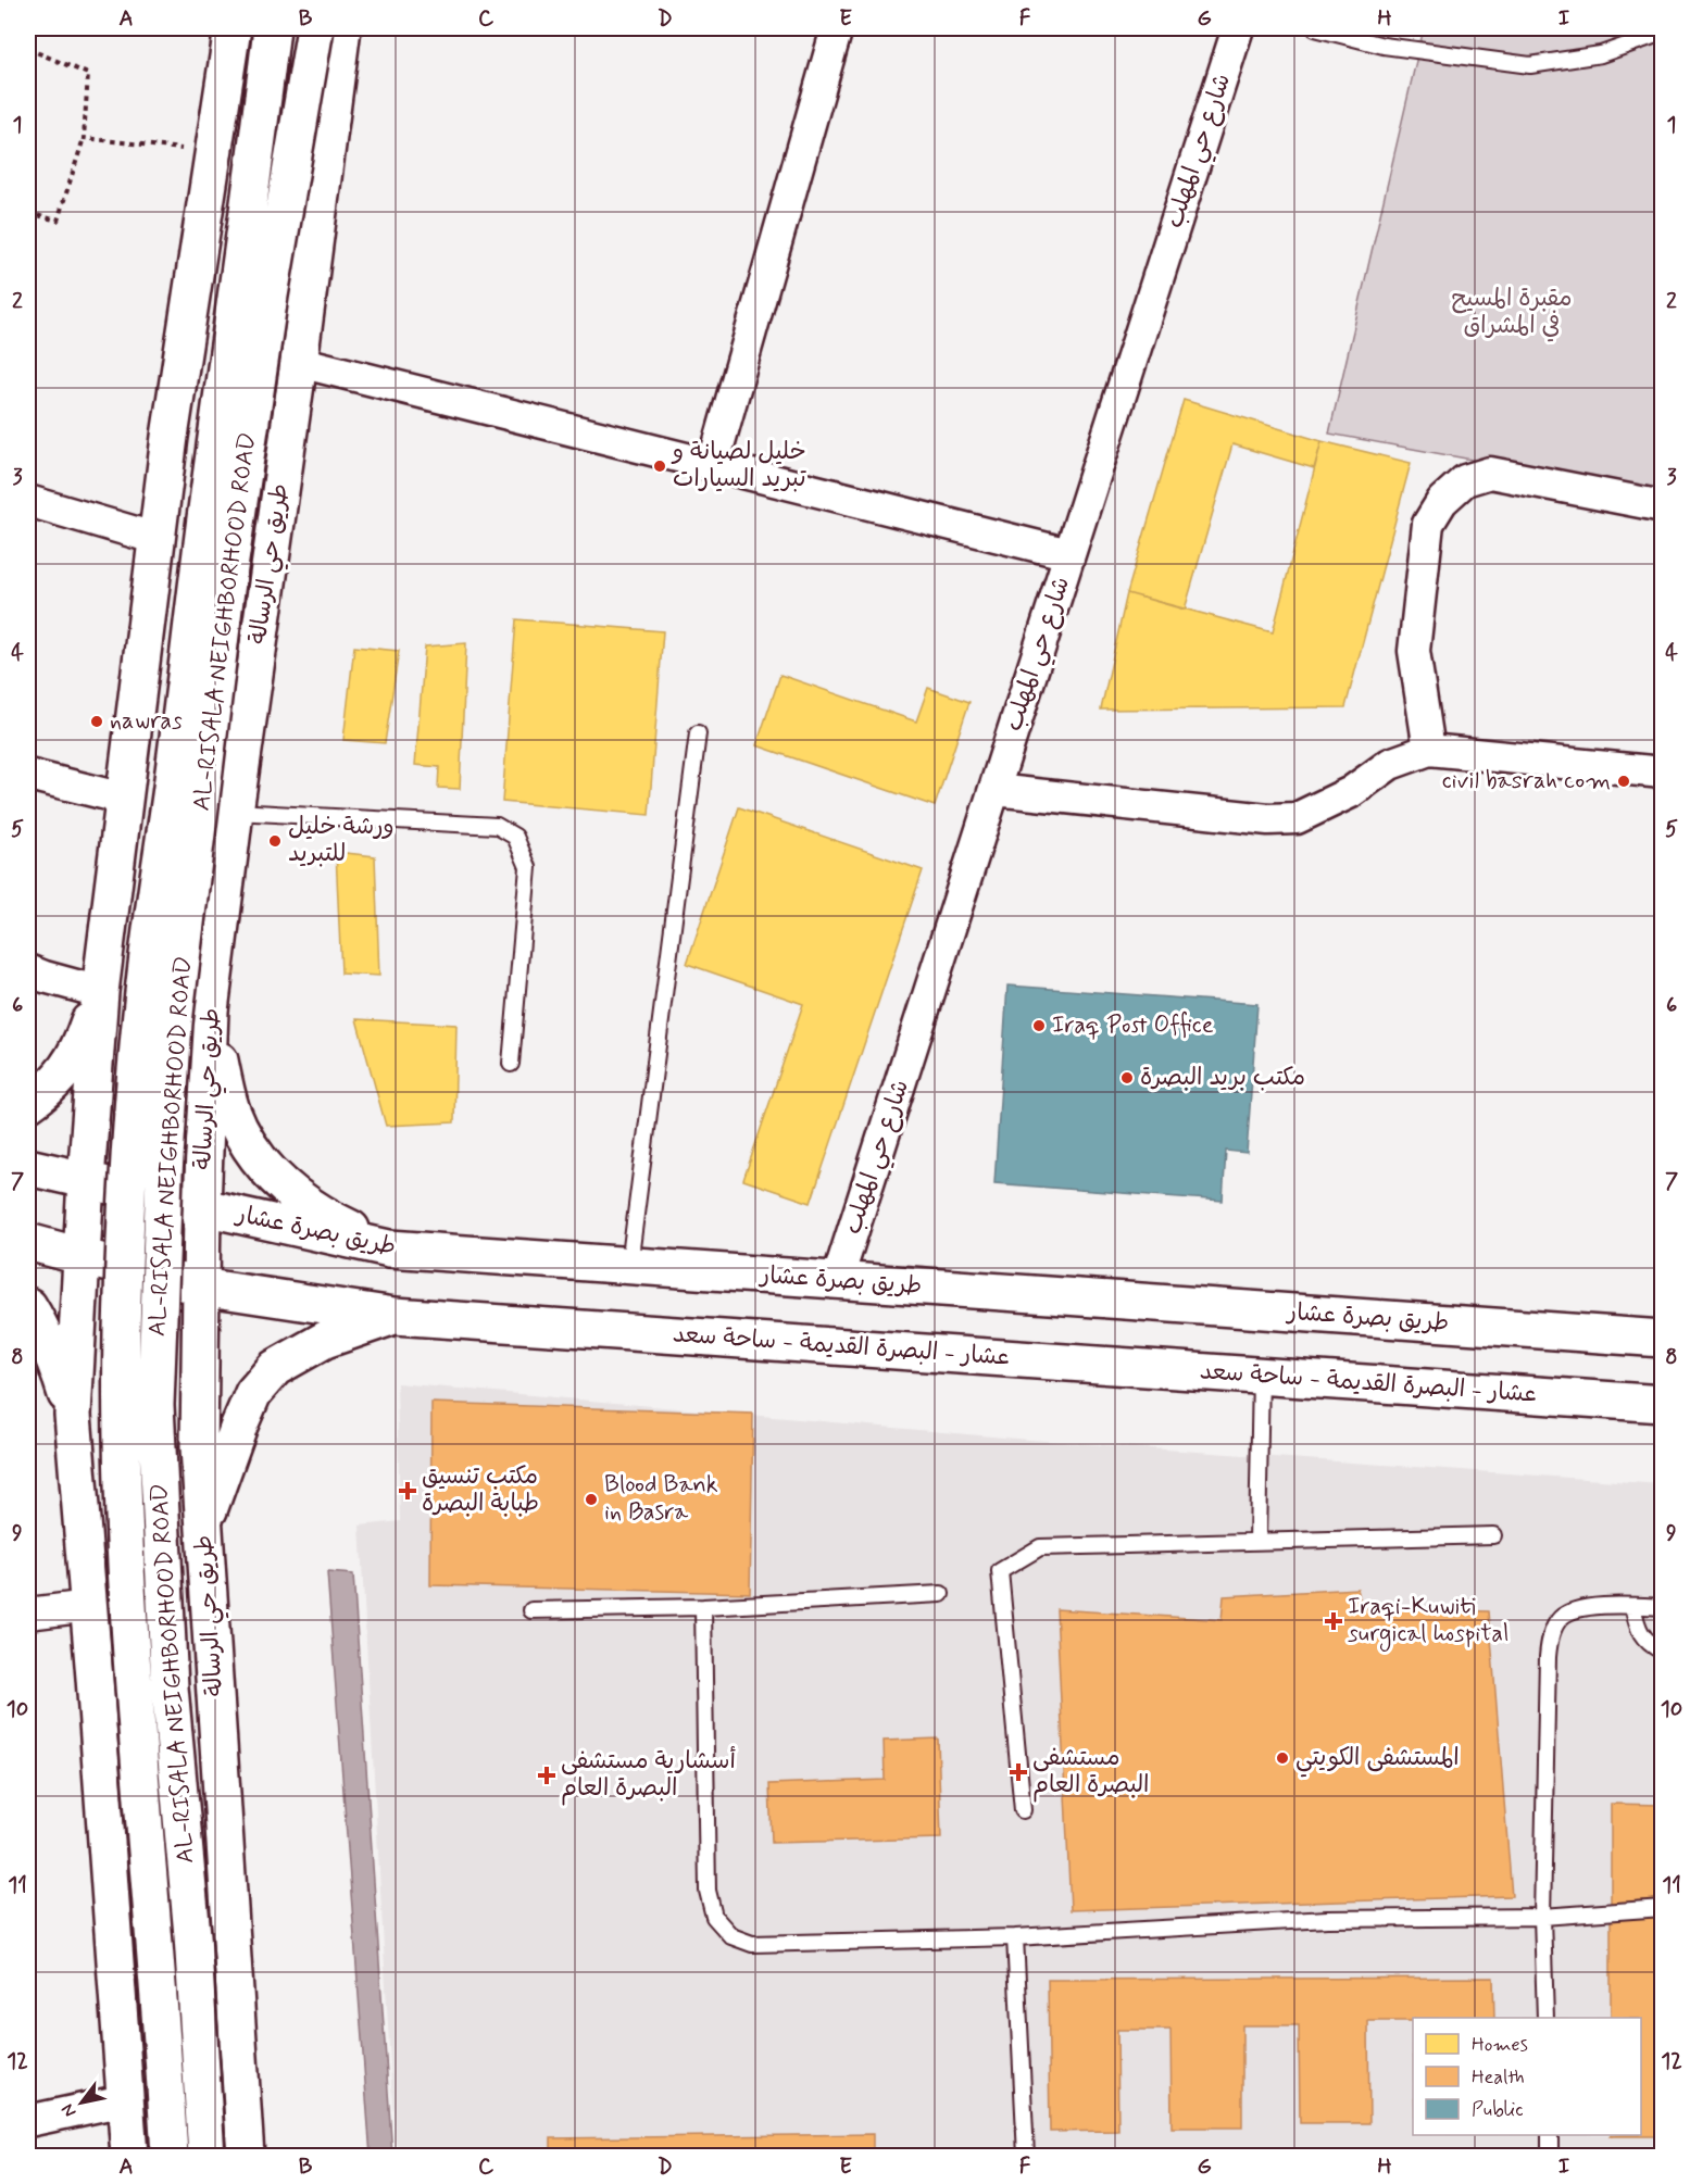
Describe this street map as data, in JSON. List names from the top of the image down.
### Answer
{
  "streets": {
    "main road": [
      "طريق حي الرسالة",
      "AL-RISALA NEIGHBORHOOD ROAD",
      "طريق بصرة عشار",
      "عشار - البصرة القديمة - ساحة سعد"
    ],
    "street": ["شارع حي المهلب"]
  },
  "crossings": [
    ["شارع حي المهلب", "طريق بصرة عشار"],
    ["طريق حي الرسالة", "طريق بصرة عشار"],
    ["طريق حي الرسالة", "عشار - البصرة القديمة - ساحة سعد"]
  ],
  "parks": ["مقبرة المسيح في المشراق"],
  "places": {
    "other": [
      "خليل لصيانة و تبريد السيارات",
      "nawras",
      "civil basrah com",
      "ورشة خليل للتبريد",
      "Iraq Post Office",
      "مكتب بريد البصرة",
      "Blood Bank in Basra",
      "المستشفى الكويتي"
    ],
    "health": [
      "مكتب تنسيق طبابة البصرة",
      "Iraqi-Kuwiti surgical hospital",
      "مستشفى البصرة العام",
      "أسشارية مستشفى البصرة العام"
    ]
  },
  "legend": ["Homes", "Health", "Public"],
  "north": "bottom left",
  "grid": {
    "columns": [
      "A",
      "B",
      "C",
      "D",
      "E",
      "F",
      "G",
      "H",
      "I"
    ],
    "rows": [
      "1",
      "2",
      "3",
      "4",
      "5",
      "6",
      "7",
      "8",
      "9",
      "10",
      "11",
      "12"
    ]
  }
}
